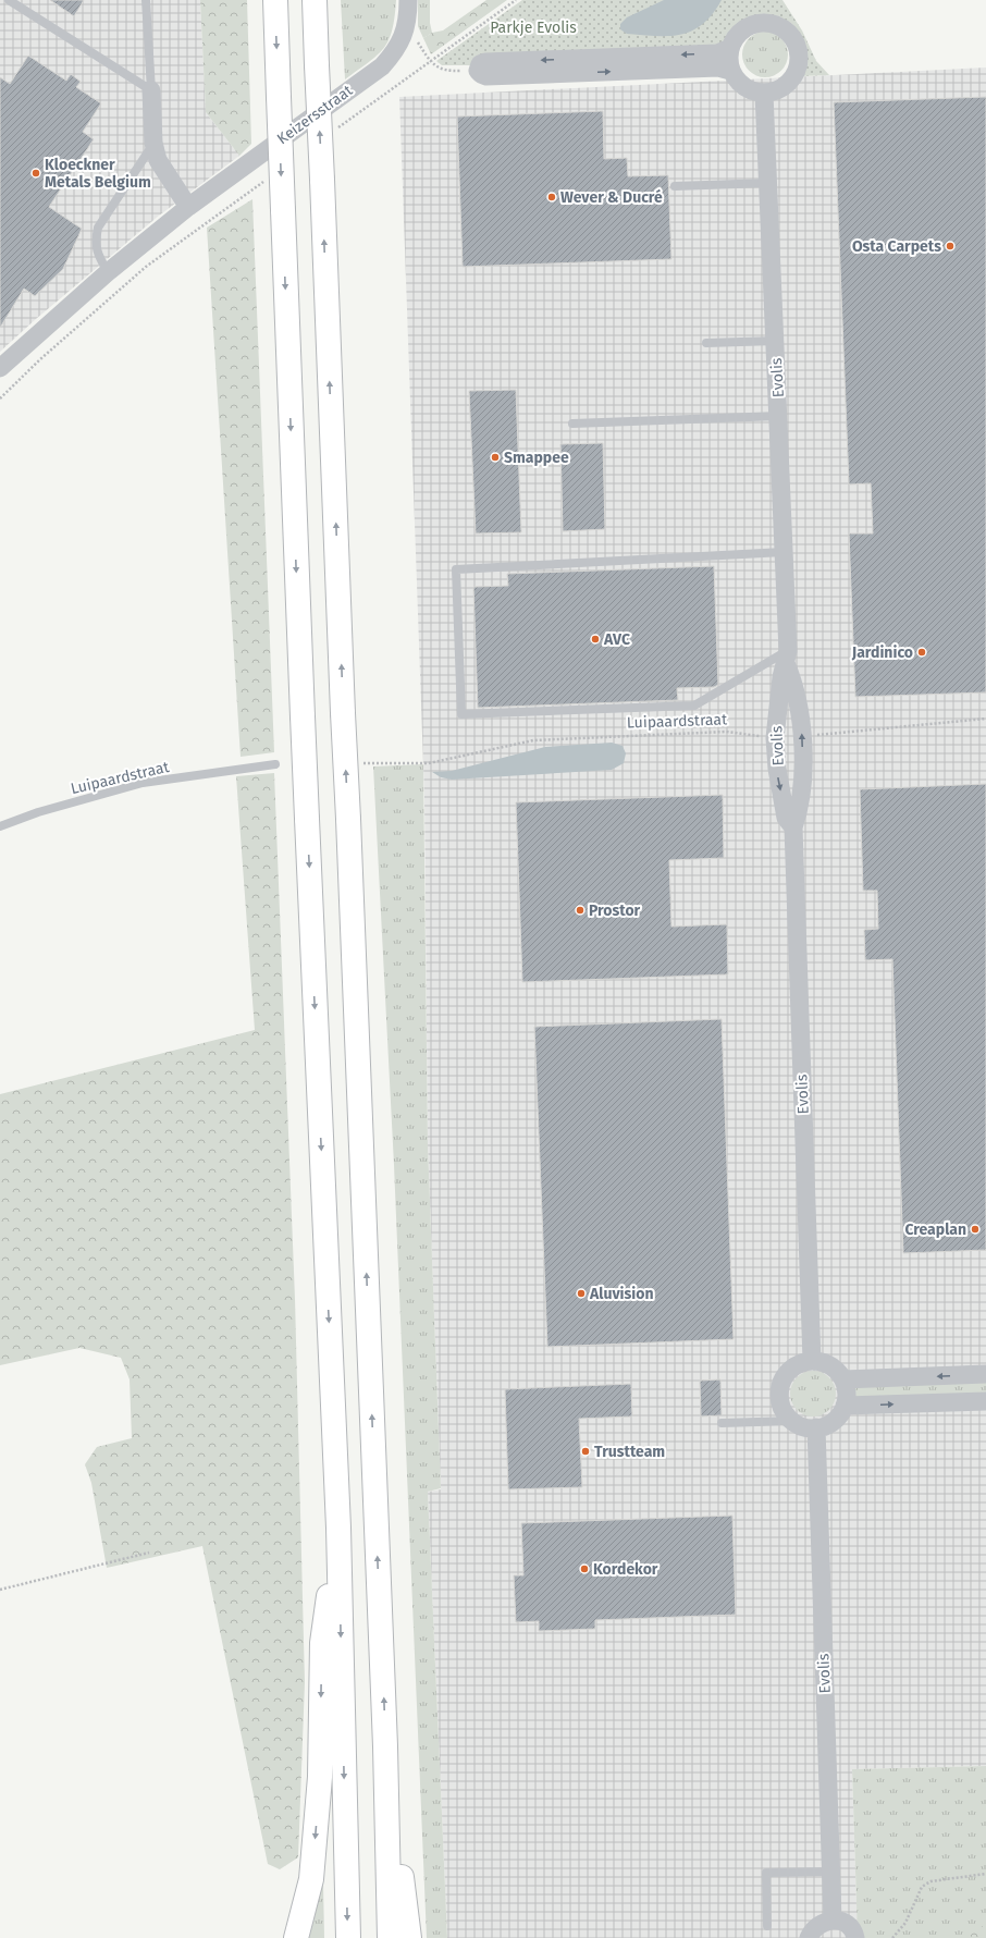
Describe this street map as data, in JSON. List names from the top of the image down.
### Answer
{
  "streets": {
    "street": ["Keizersstraat", "Evolis"],
    "lane": ["Luipaardstraat"]
  },
  "crossings": [
    ["Evolis", "Luipaardstraat"]
  ],
  "parks": ["Parkje Evolis"],
  "places": [
    "Kloeckner Metals Belgium",
    "Wever & Ducré",
    "Osta Carpets",
    "Smappee",
    "AVC",
    "Jardinico",
    "Prostor",
    "Creaplan",
    "Aluvision",
    "Trustteam",
    "Kordekor"
  ]
}
